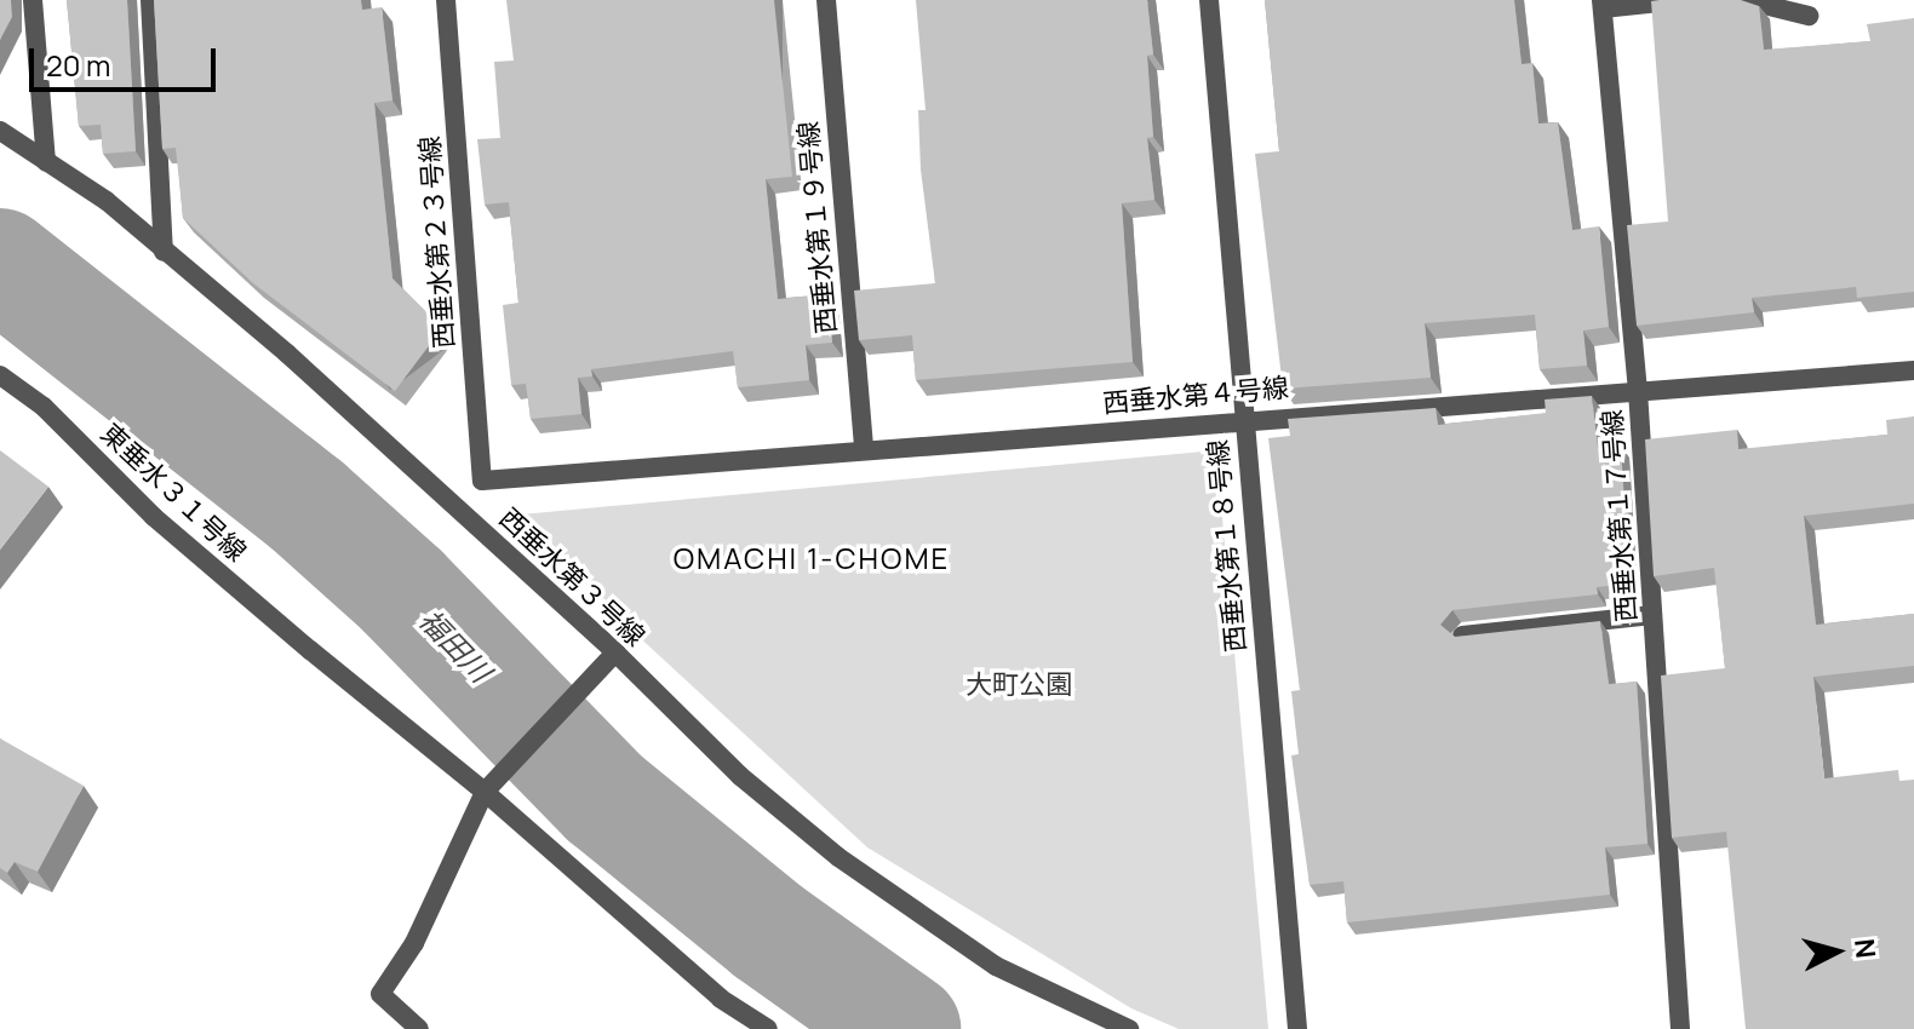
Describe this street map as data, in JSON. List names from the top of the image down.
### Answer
{
  "streets": {
    "street": [
      "西垂水第１９号線",
      "西垂水第２３号線",
      "西垂水第４号線",
      "東垂水３１号線",
      "西垂水第１７号線",
      "西垂水第１８号線",
      "西垂水第３号線"
    ]
  },
  "crossings": [
    ["西垂水第１９号線", "西垂水第４号線"],
    ["西垂水第２３号線", "西垂水第４号線"],
    ["西垂水第４号線", "西垂水第１７号線"],
    ["西垂水第４号線", "西垂水第１８号線"]
  ],
  "districts": ["OMACHI 1-CHOME"],
  "water": ["福田川"],
  "parks": ["大町公園"],
  "scale_bar": "20 m",
  "north": "right"
}
